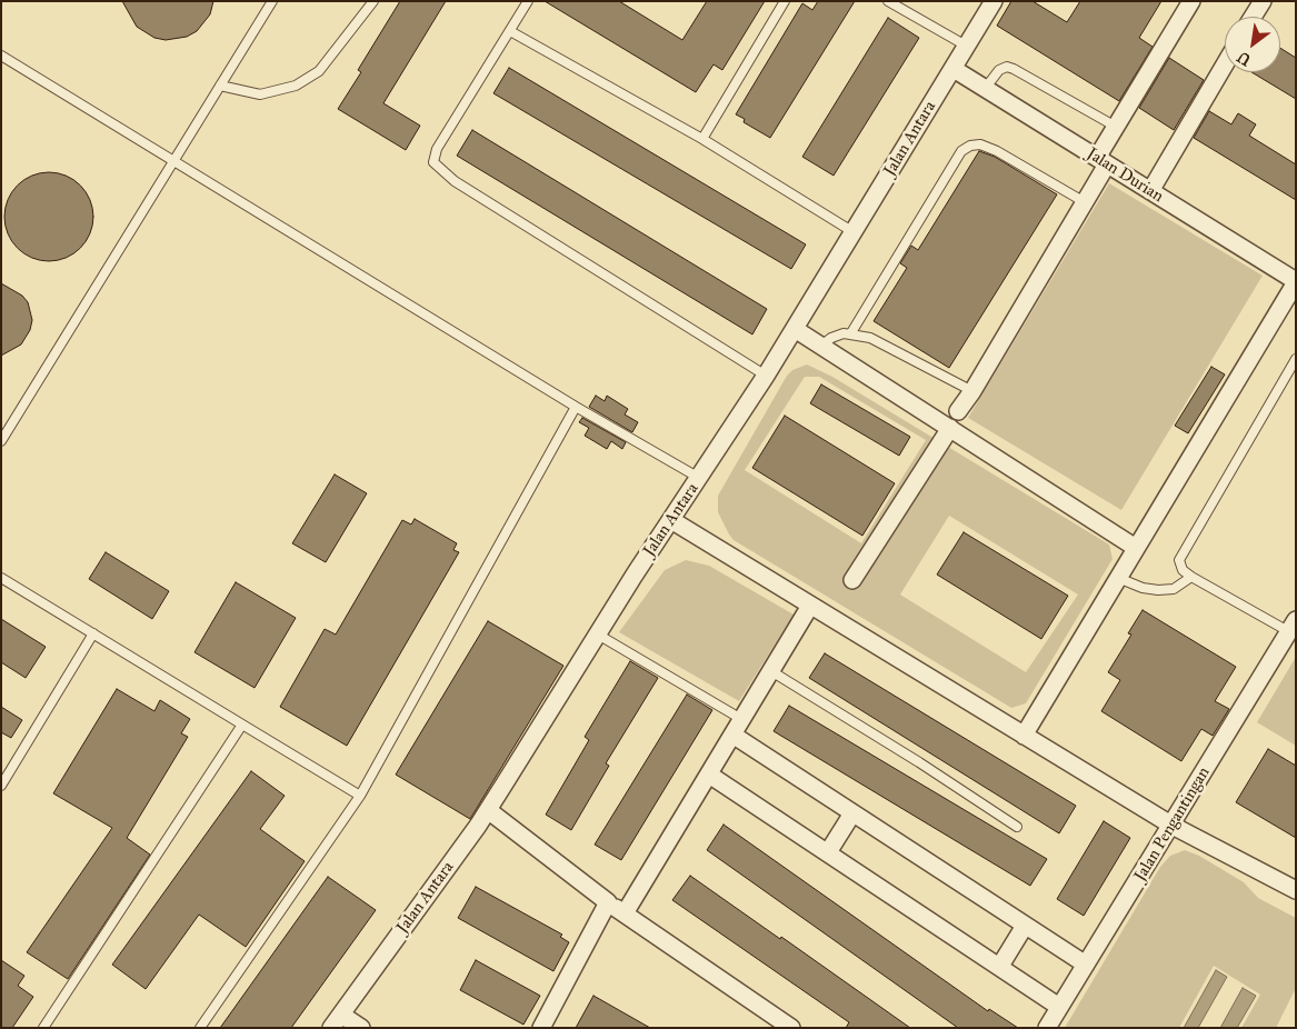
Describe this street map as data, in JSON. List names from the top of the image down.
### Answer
{
  "streets": {
    "street": ["Jalan Antara", "Jalan Durian", "Jalan Pengantingan"]
  },
  "crossings": [
    ["Jalan Antara", "Jalan Durian"]
  ],
  "north": "bottom left"
}
